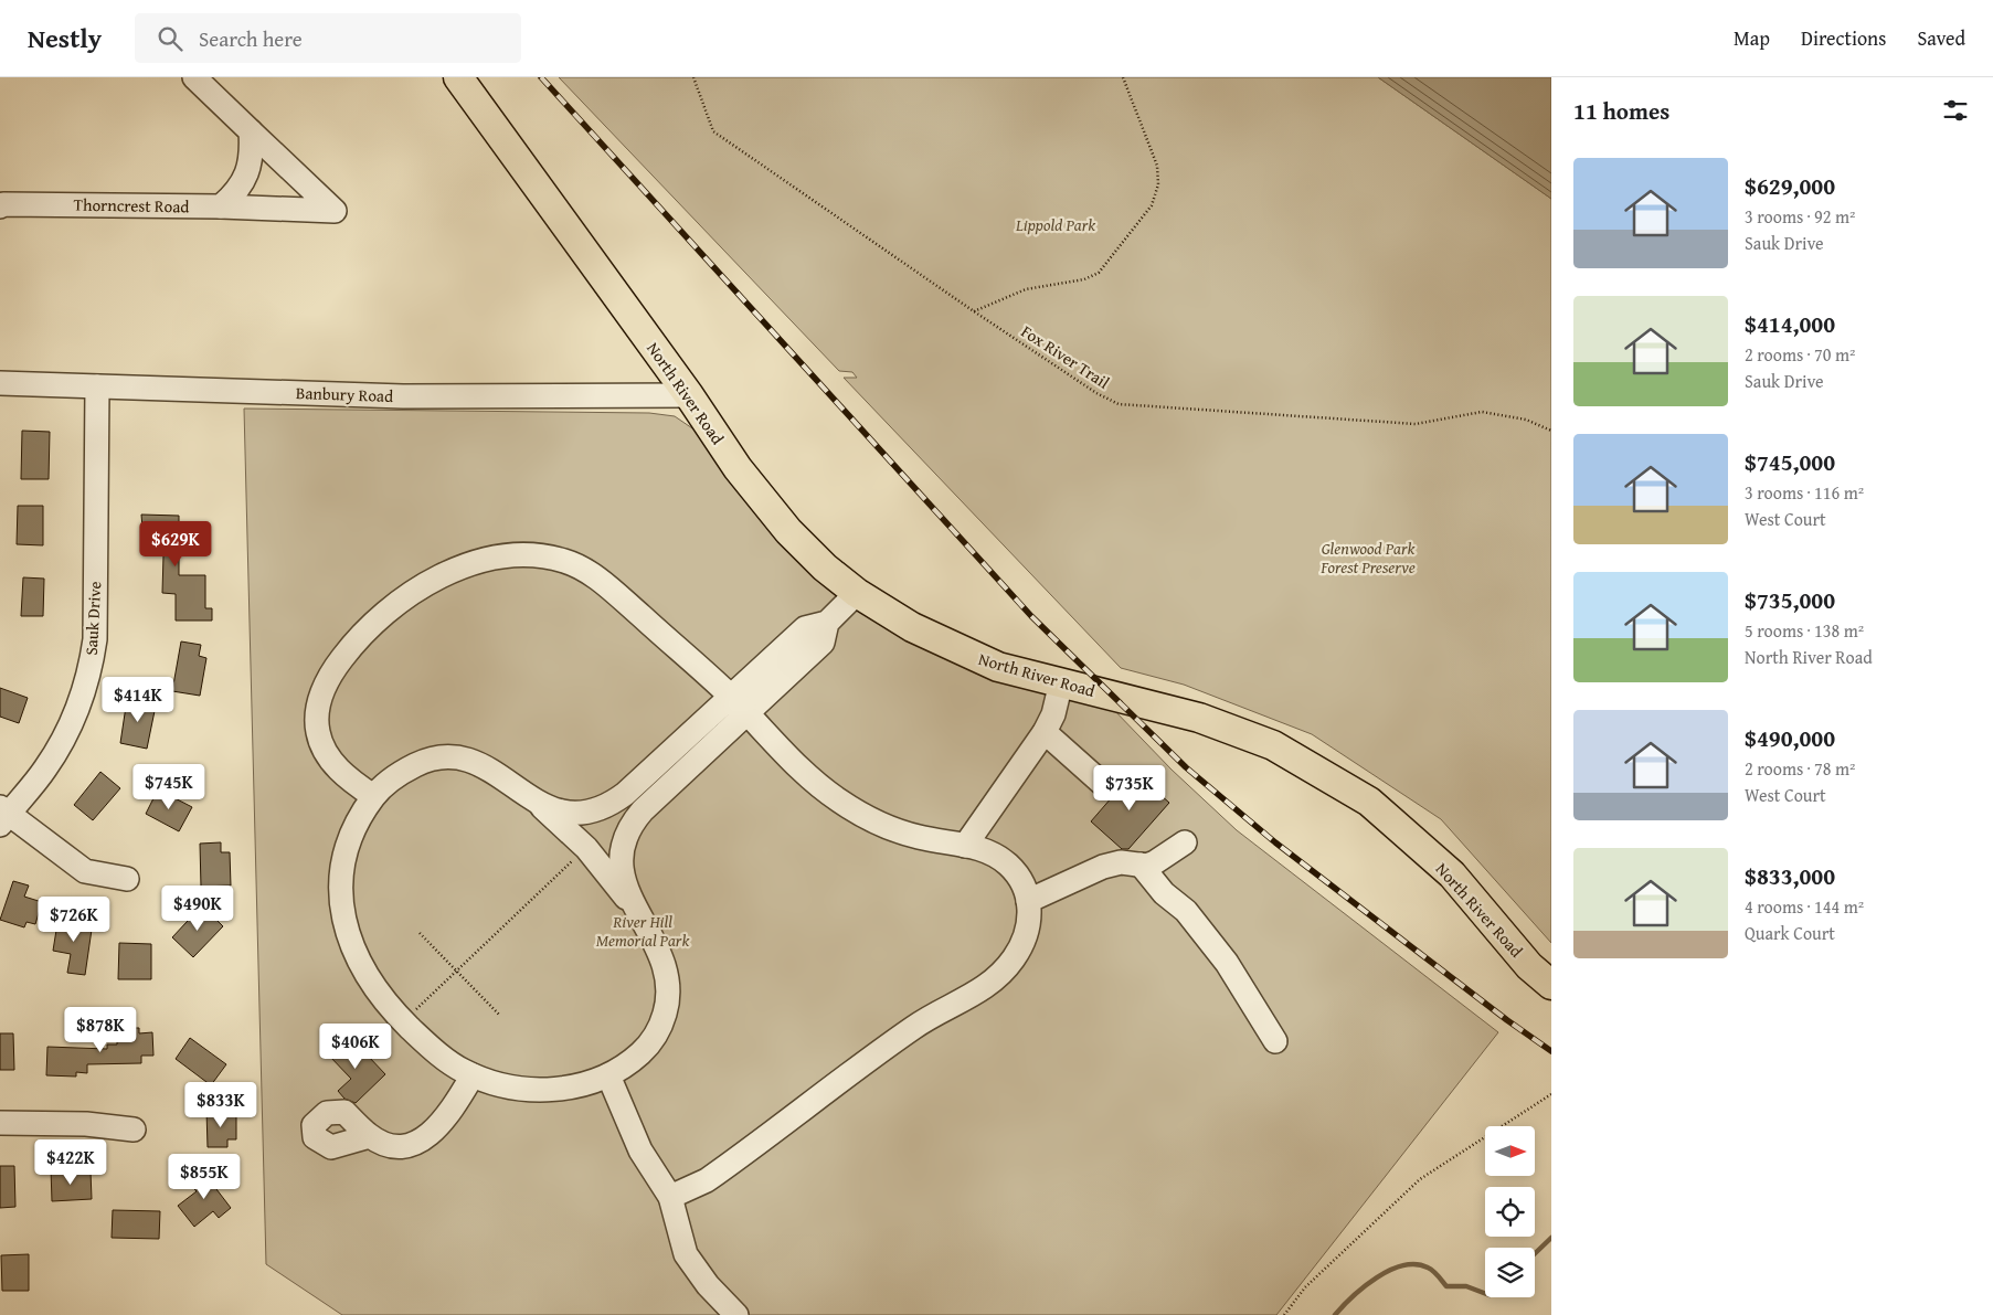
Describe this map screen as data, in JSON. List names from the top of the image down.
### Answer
{
  "streets": {
    "main road": ["North River Road"],
    "street": ["Thorncrest Road", "Banbury Road", "Sauk Drive"],
    "path": ["Fox River Trail"]
  },
  "crossings": [
    ["North River Road", "Banbury Road"],
    ["Banbury Road", "Sauk Drive"]
  ],
  "parks": ["Lippold Park", "Glenwood Park Forest Preserve", "River Hill Memorial Park"],
  "north": "right",
  "page": {
    "header": "Nestly",
    "search": "Search here",
    "nav": ["Map", "Directions", "Saved"],
    "heading": "11 homes",
    "list": [
      {
        "name": "$629,000",
        "note": "3 rooms · 92 m² · Sauk Drive"
      },
      {
        "name": "$414,000",
        "note": "2 rooms · 70 m² · Sauk Drive"
      },
      {
        "name": "$745,000",
        "note": "3 rooms · 116 m² · West Court"
      },
      {
        "name": "$735,000",
        "note": "5 rooms · 138 m² · North River Road"
      },
      {
        "name": "$490,000",
        "note": "2 rooms · 78 m² · West Court"
      },
      {
        "name": "$833,000",
        "note": "4 rooms · 144 m² · Quark Court"
      }
    ],
    "price": [
      "$629K",
      "$414K",
      "$745K",
      "$735K",
      "$490K",
      "$726K",
      "$878K",
      "$406K",
      "$833K",
      "$422K",
      "$855K"
    ]
  }
}
